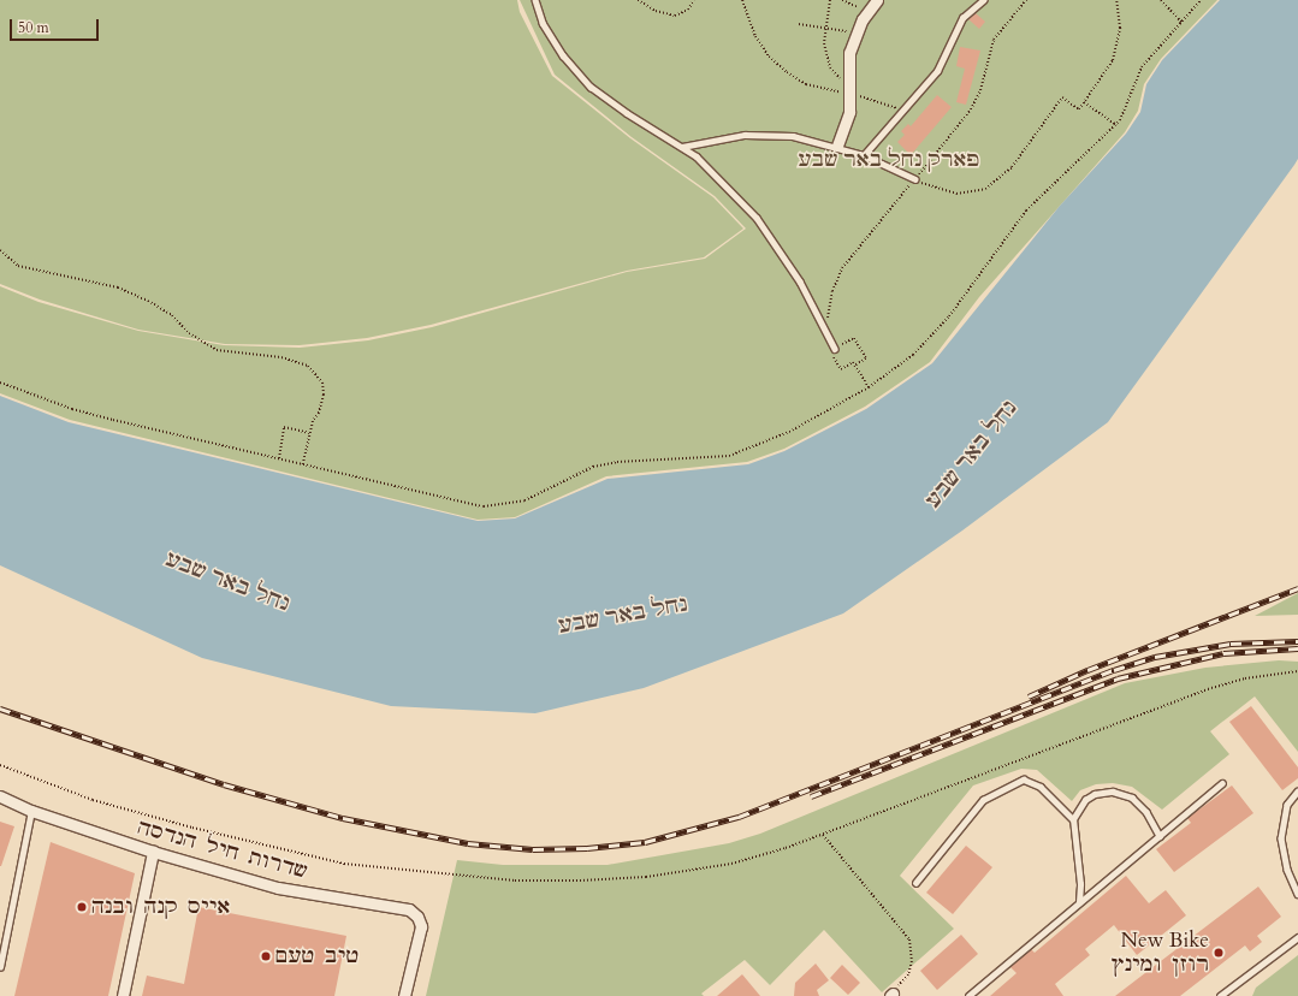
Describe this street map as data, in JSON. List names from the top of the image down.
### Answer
{
  "streets": {
    "street": ["שדרות חיל הנדסה"]
  },
  "water": ["נחל באר שבע"],
  "parks": ["פארק נחל באר שבע"],
  "places": ["אייס קנה ובנה", "New Bike רוזן ומינץ", "טיב טעם"],
  "scale_bar": "50 m"
}
